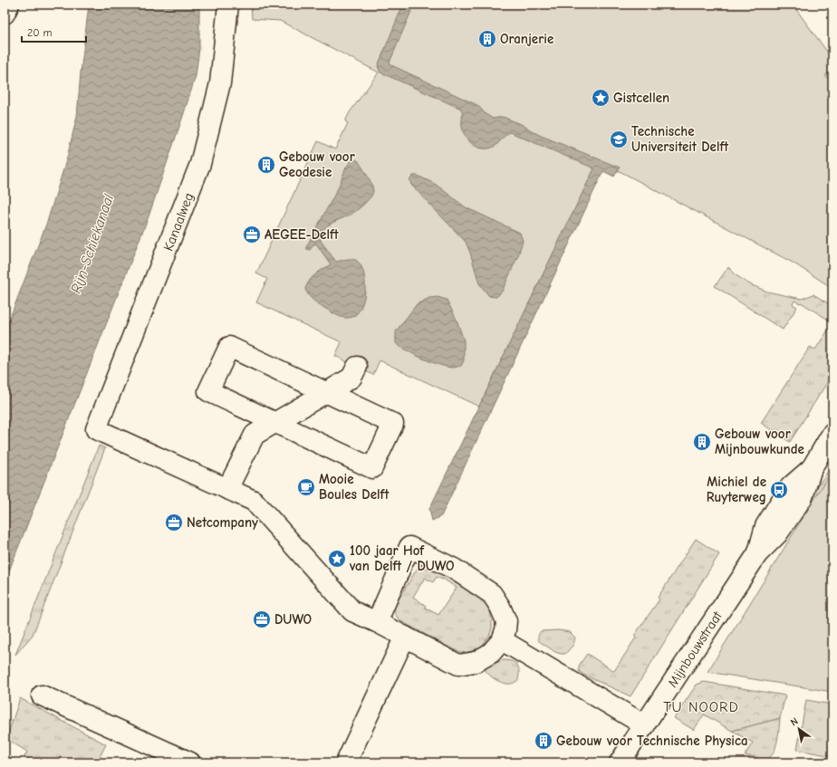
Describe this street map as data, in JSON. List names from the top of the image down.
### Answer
{
  "streets": {
    "street": ["Kanaalweg", "Mijnbouwstraat"]
  },
  "districts": ["TU NOORD"],
  "water": ["Rijn-Schiekanaal"],
  "places": {
    "building": [
      "Oranjerie",
      "Gebouw voor Geodesie",
      "Gebouw voor Mijnbouwkunde",
      "Gebouw voor Technische Physica"
    ],
    "place": ["Gistcellen", "100 jaar Hof van Delft / DUWO"],
    "school or university": ["Technische Universiteit Delft"],
    "office": ["AEGEE-Delft", "Netcompany", "DUWO"],
    "cafe": ["Mooie Boules Delft"],
    "bus stop": ["Michiel de Ruyterweg"]
  },
  "scale_bar": "20 m",
  "north": "top left"
}
